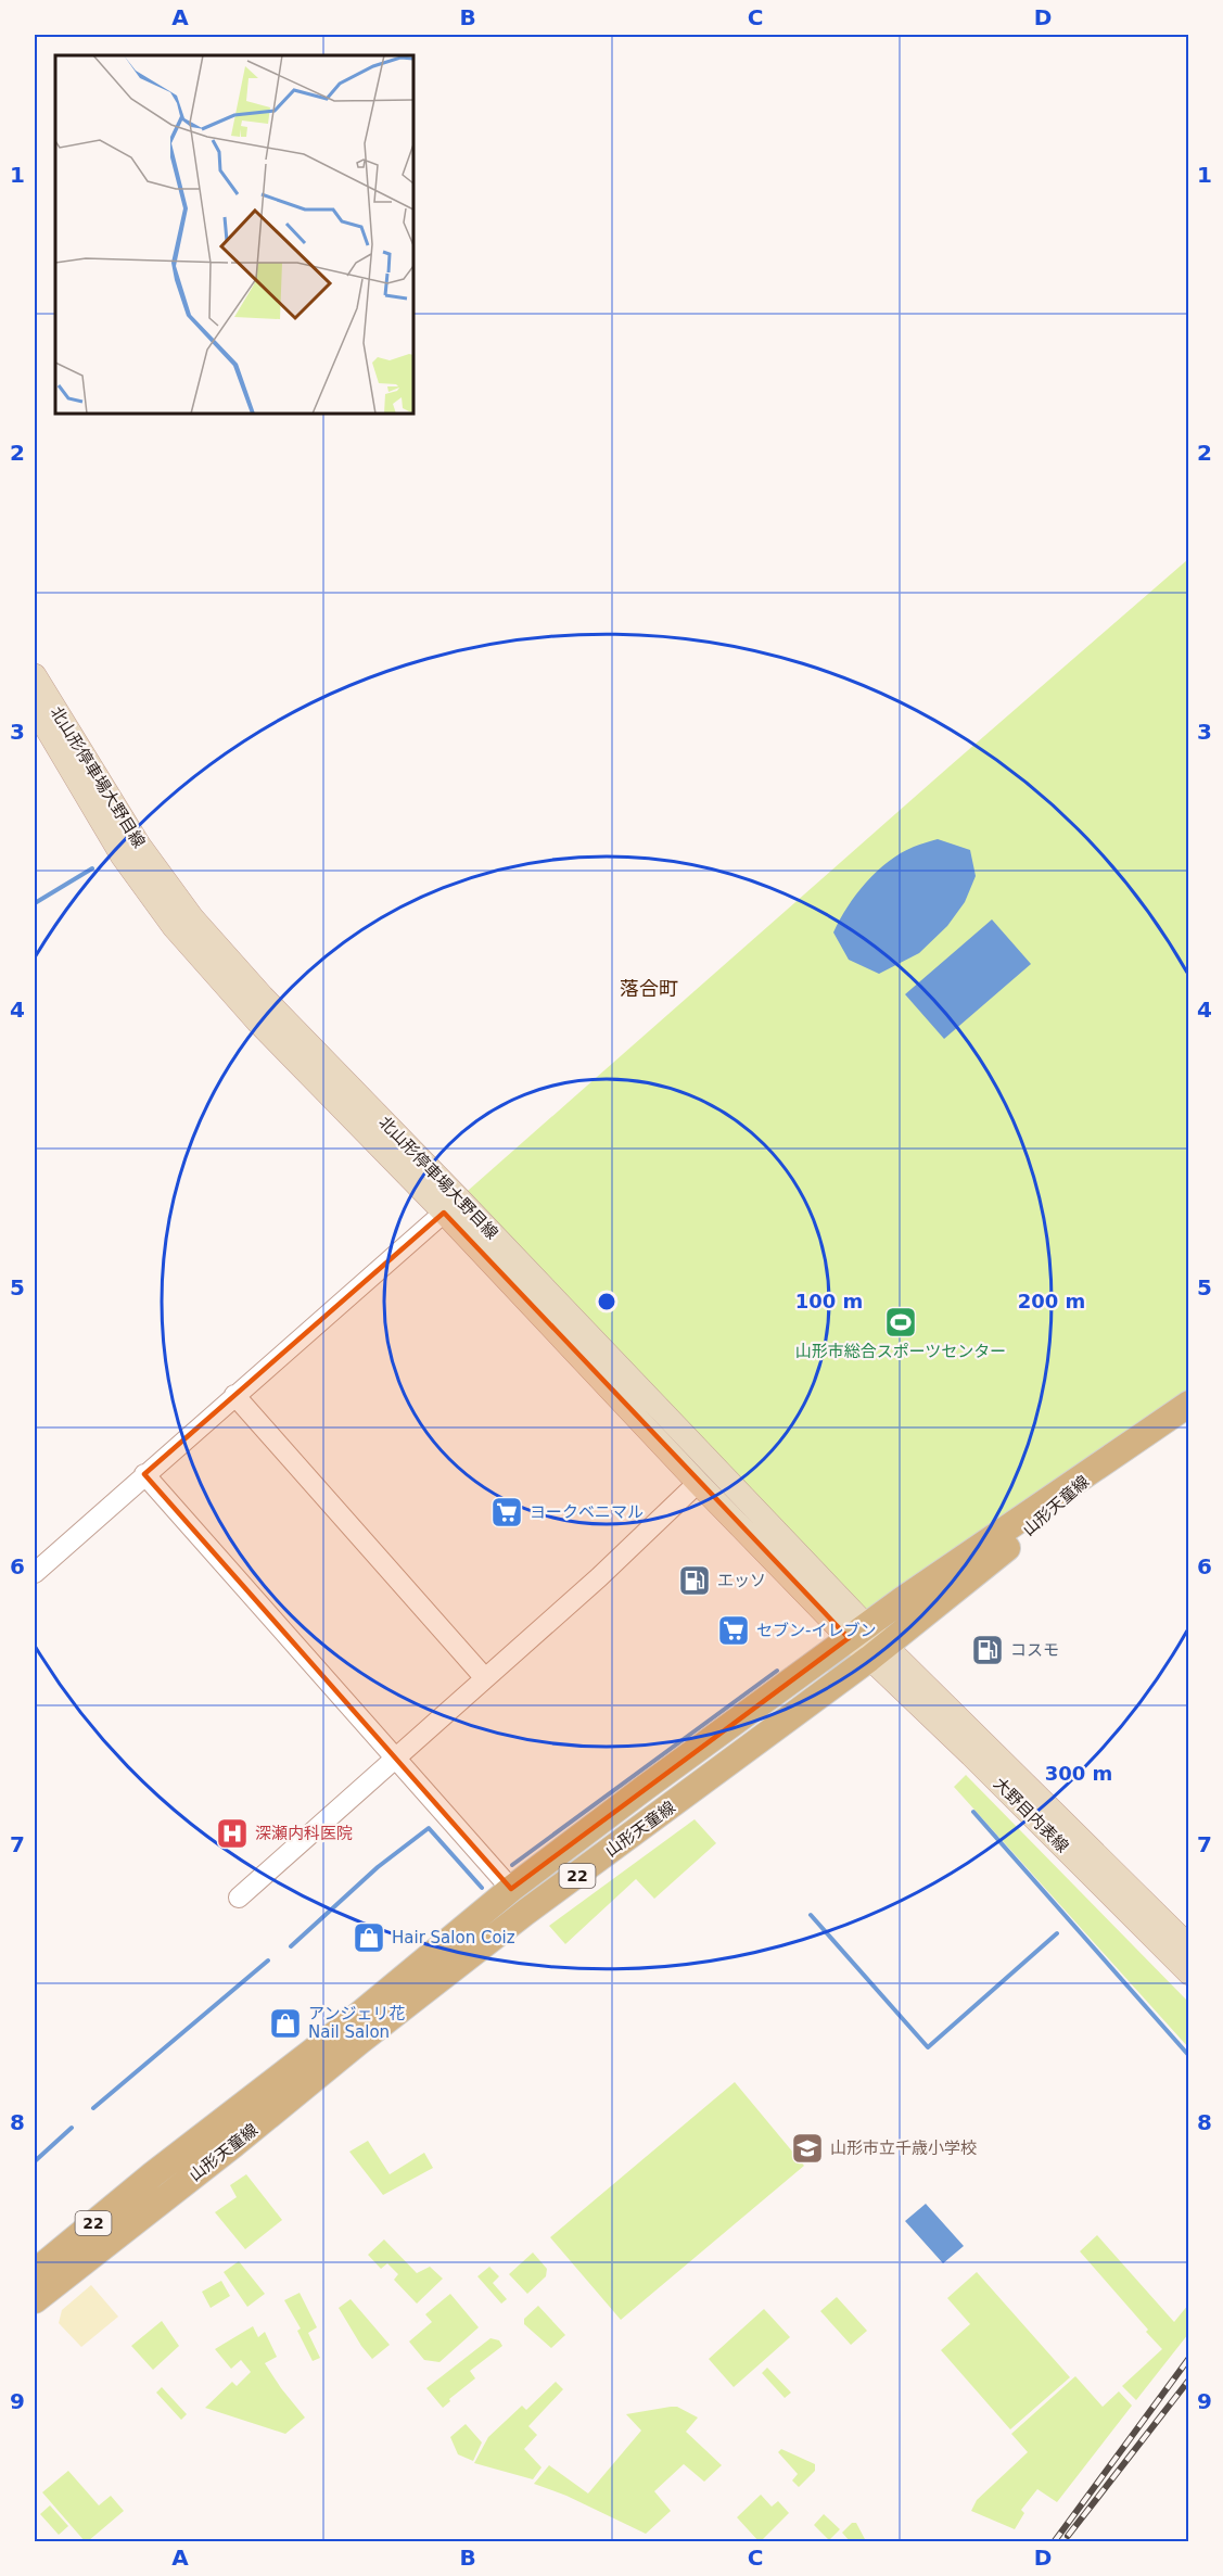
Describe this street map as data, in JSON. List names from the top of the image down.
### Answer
{
  "streets": {
    "main road": [
      "北山形停車場大野目線",
      "山形天童線",
      "大野目内表線",
      "22"
    ]
  },
  "crossings": [
    ["北山形停車場大野目線", "山形天童線"],
    ["北山形停車場大野目線", "大野目内表線"],
    ["山形天童線", "大野目内表線"]
  ],
  "districts": ["落合町"],
  "places": {
    "sports": ["山形市総合スポーツセンター"],
    "supermarket": ["ヨークベニマル", "セブン-イレブン"],
    "fuel station": ["エッソ", "コスモ"],
    "hospital": ["深瀬内科医院"],
    "shop": ["Hair Salon Coiz", "アンジェリ花 Nail Salon"],
    "school or university": ["山形市立千歳小学校"]
  },
  "grid": {
    "columns": [
      "A",
      "B",
      "C",
      "D"
    ],
    "rows": [
      "1",
      "2",
      "3",
      "4",
      "5",
      "6",
      "7",
      "8",
      "9"
    ]
  },
  "rings": ["100 m", "200 m", "300 m"]
}
